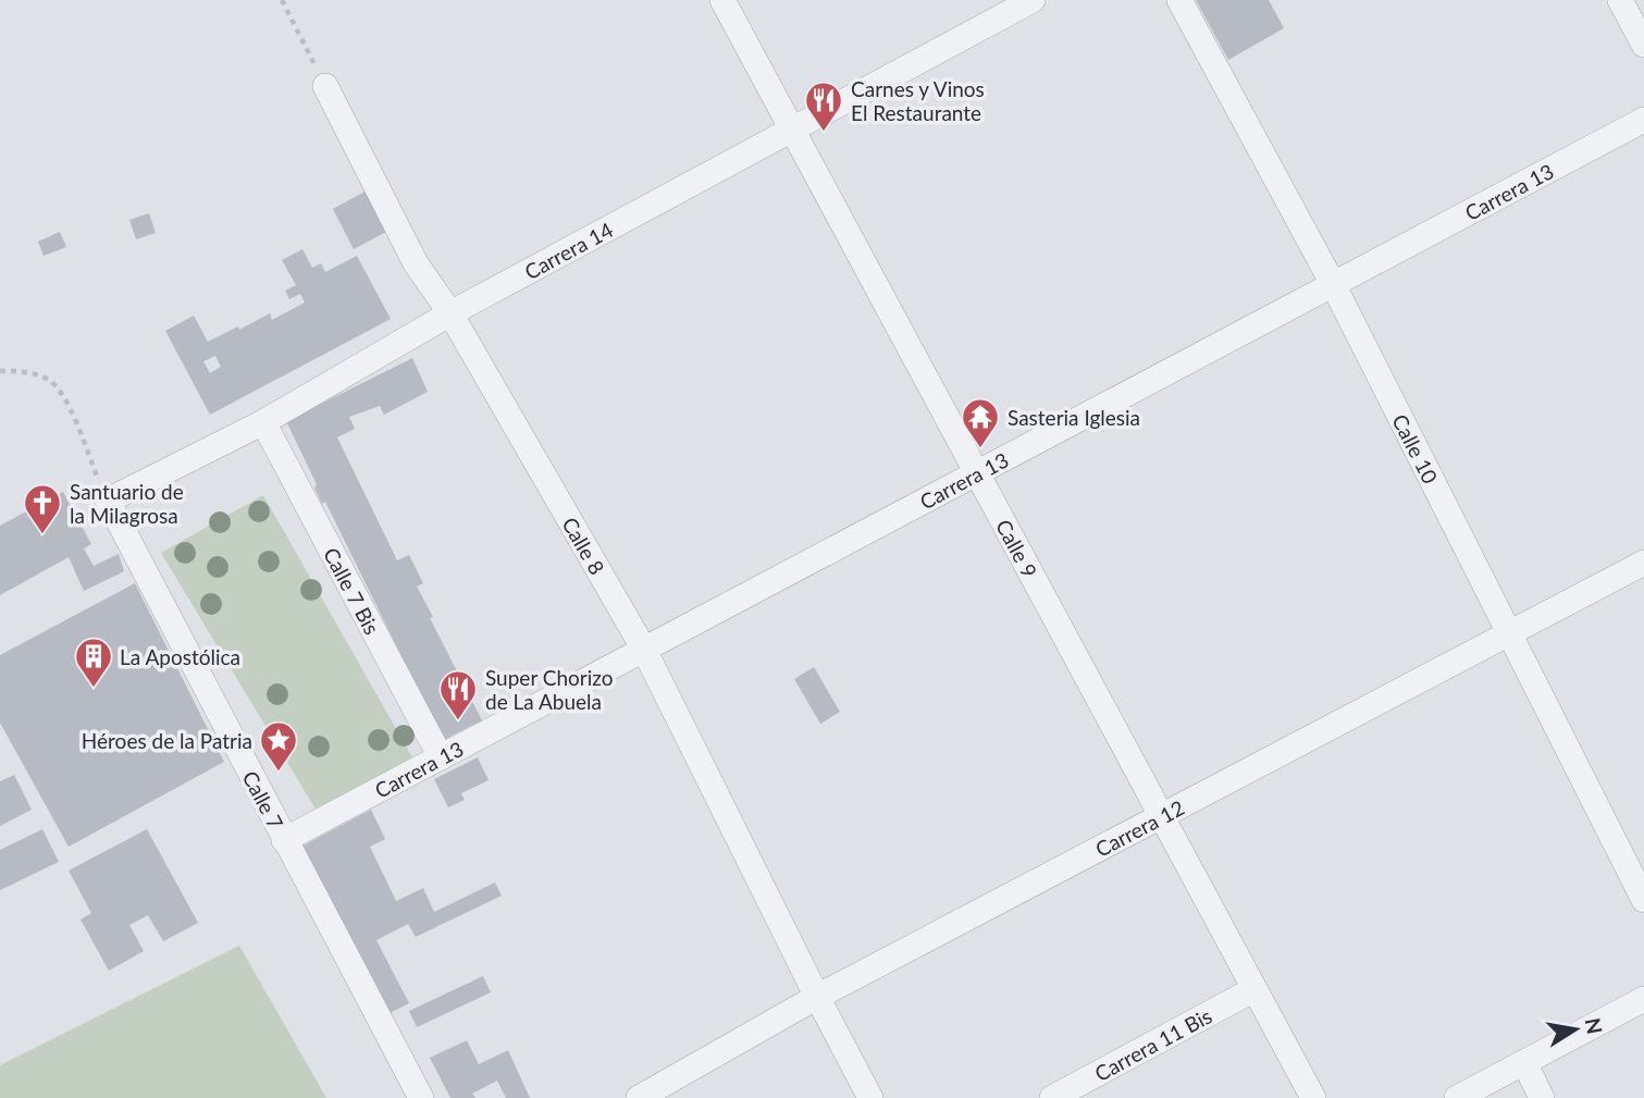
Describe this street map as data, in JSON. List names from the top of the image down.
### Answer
{
  "streets": {
    "street": [
      "Carrera 13",
      "Carrera 14",
      "Calle 10",
      "Calle 8",
      "Calle 9",
      "Calle 7 Bis",
      "Calle 7",
      "Carrera 12",
      "Carrera 11 Bis"
    ]
  },
  "crossings": [
    ["Carrera 13", "Calle 10"],
    ["Carrera 13", "Calle 8"],
    ["Carrera 13", "Calle 9"],
    ["Carrera 13", "Calle 7 Bis"],
    ["Carrera 13", "Calle 7"],
    ["Carrera 14", "Calle 8"],
    ["Carrera 14", "Calle 9"],
    ["Carrera 14", "Calle 7 Bis"],
    ["Carrera 14", "Calle 7"],
    ["Calle 10", "Carrera 12"],
    ["Calle 8", "Carrera 12"],
    ["Calle 9", "Carrera 12"],
    ["Calle 9", "Carrera 11 Bis"]
  ],
  "places": {
    "restaurant": ["Carnes y Vinos El Restaurante", "Super Chorizo de La Abuela"],
    "temple": ["Sasteria Iglesia"],
    "church": ["Santuario de la Milagrosa"],
    "building": ["La Apostólica"],
    "place": ["Héroes de la Patria"]
  },
  "north": "right"
}
